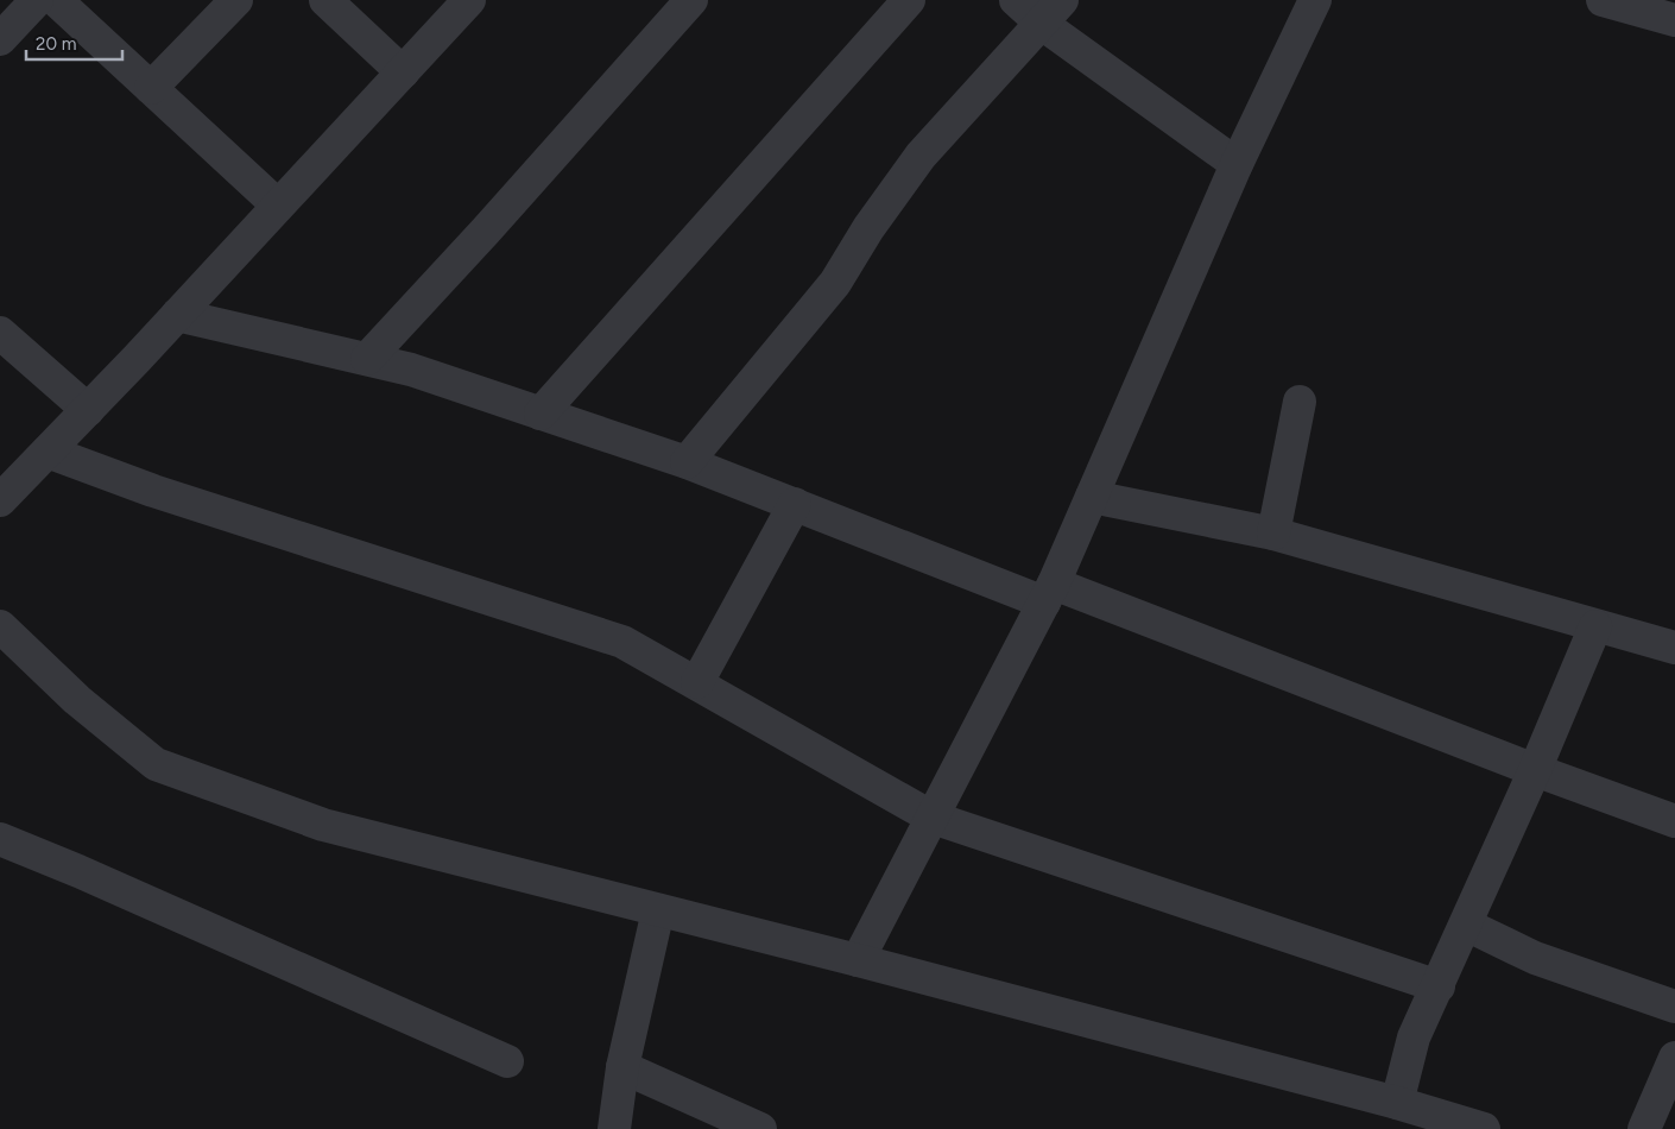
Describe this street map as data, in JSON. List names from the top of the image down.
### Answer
{
  "scale_bar": "20 m"
}
